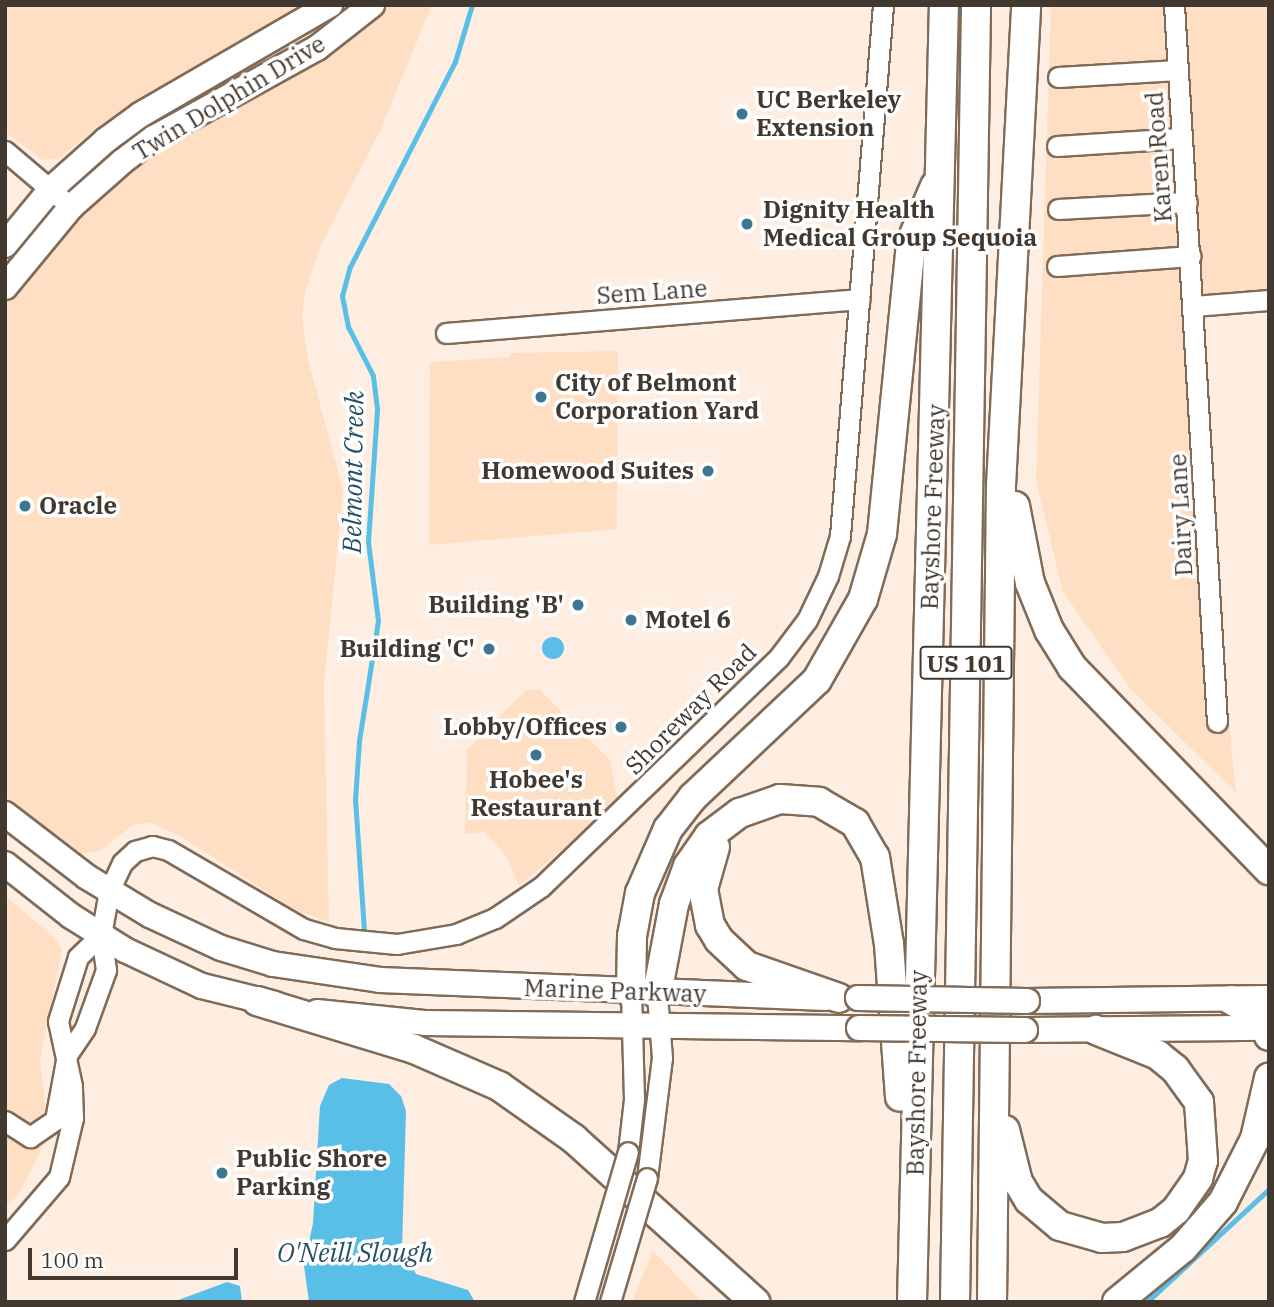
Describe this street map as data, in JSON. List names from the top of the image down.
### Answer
{
  "streets": {
    "highway": ["Bayshore Freeway", "US 101"],
    "main road": ["Twin Dolphin Drive", "Marine Parkway"],
    "street": [
      "Karen Road",
      "Sem Lane",
      "Dairy Lane",
      "Shoreway Road"
    ]
  },
  "crossings": [
    ["Karen Road", "Dairy Lane"],
    ["Sem Lane", "Shoreway Road"],
    ["Shoreway Road", "Marine Parkway"]
  ],
  "water": ["Belmont Creek", "O'Neill Slough"],
  "places": [
    "UC Berkeley Extension",
    "Dignity Health Medical Group Sequoia",
    "City of Belmont Corporation Yard",
    "Homewood Suites",
    "Oracle",
    "Building 'B'",
    "Motel 6",
    "Building 'C'",
    "Lobby/Offices",
    "Hobee's Restaurant",
    "Public Shore Parking"
  ],
  "scale_bar": "100 m"
}
